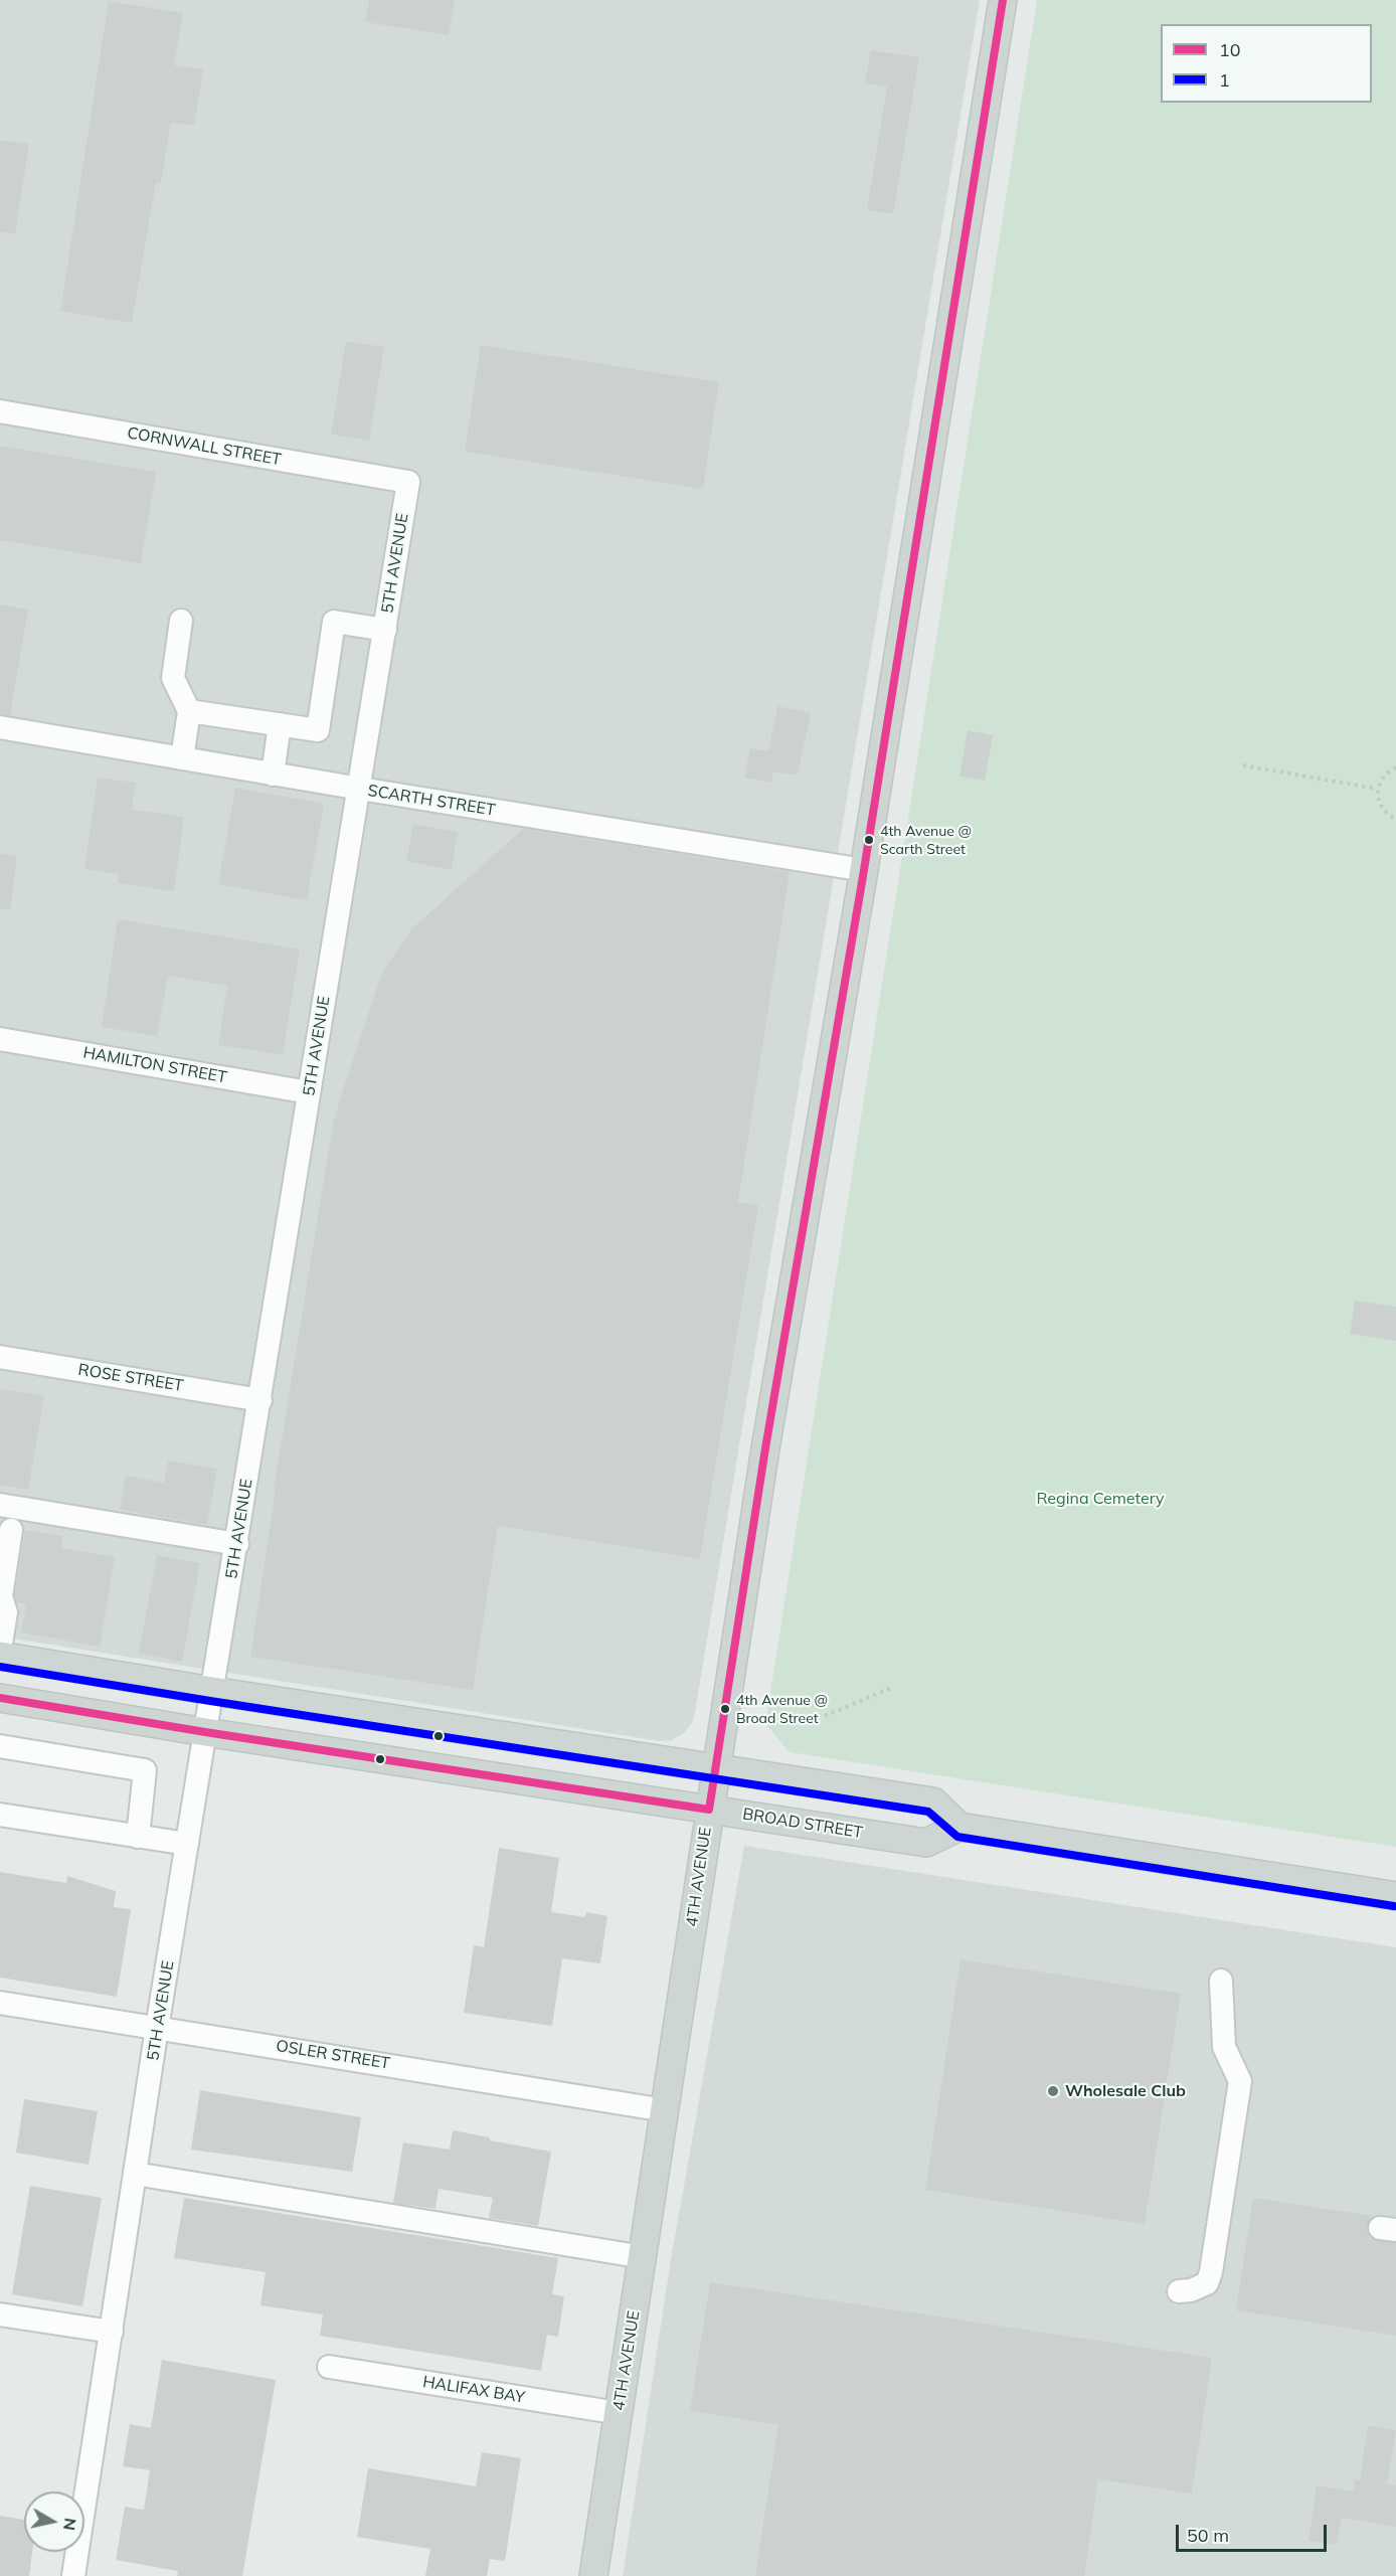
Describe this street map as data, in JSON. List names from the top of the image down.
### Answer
{
  "streets": {
    "main road": ["BROAD STREET", "4TH AVENUE"],
    "street": [
      "CORNWALL STREET",
      "5TH AVENUE",
      "SCARTH STREET",
      "HAMILTON STREET",
      "ROSE STREET",
      "OSLER STREET",
      "HALIFAX BAY"
    ]
  },
  "crossings": [
    ["CORNWALL STREET", "5TH AVENUE"],
    ["5TH AVENUE", "SCARTH STREET"],
    ["5TH AVENUE", "HAMILTON STREET"],
    ["5TH AVENUE", "ROSE STREET"],
    ["5TH AVENUE", "BROAD STREET"],
    ["5TH AVENUE", "OSLER STREET"],
    ["SCARTH STREET", "4TH AVENUE"],
    ["BROAD STREET", "4TH AVENUE"],
    ["4TH AVENUE", "OSLER STREET"],
    ["4TH AVENUE", "HALIFAX BAY"]
  ],
  "parks": ["Regina Cemetery"],
  "places": ["4th Avenue @ Scarth Street", "4th Avenue @ Broad Street", "Wholesale Club"],
  "lines": ["transit line 10", "transit line 1"],
  "legend": ["10", "1"],
  "scale_bar": "50 m",
  "north": "right"
}
